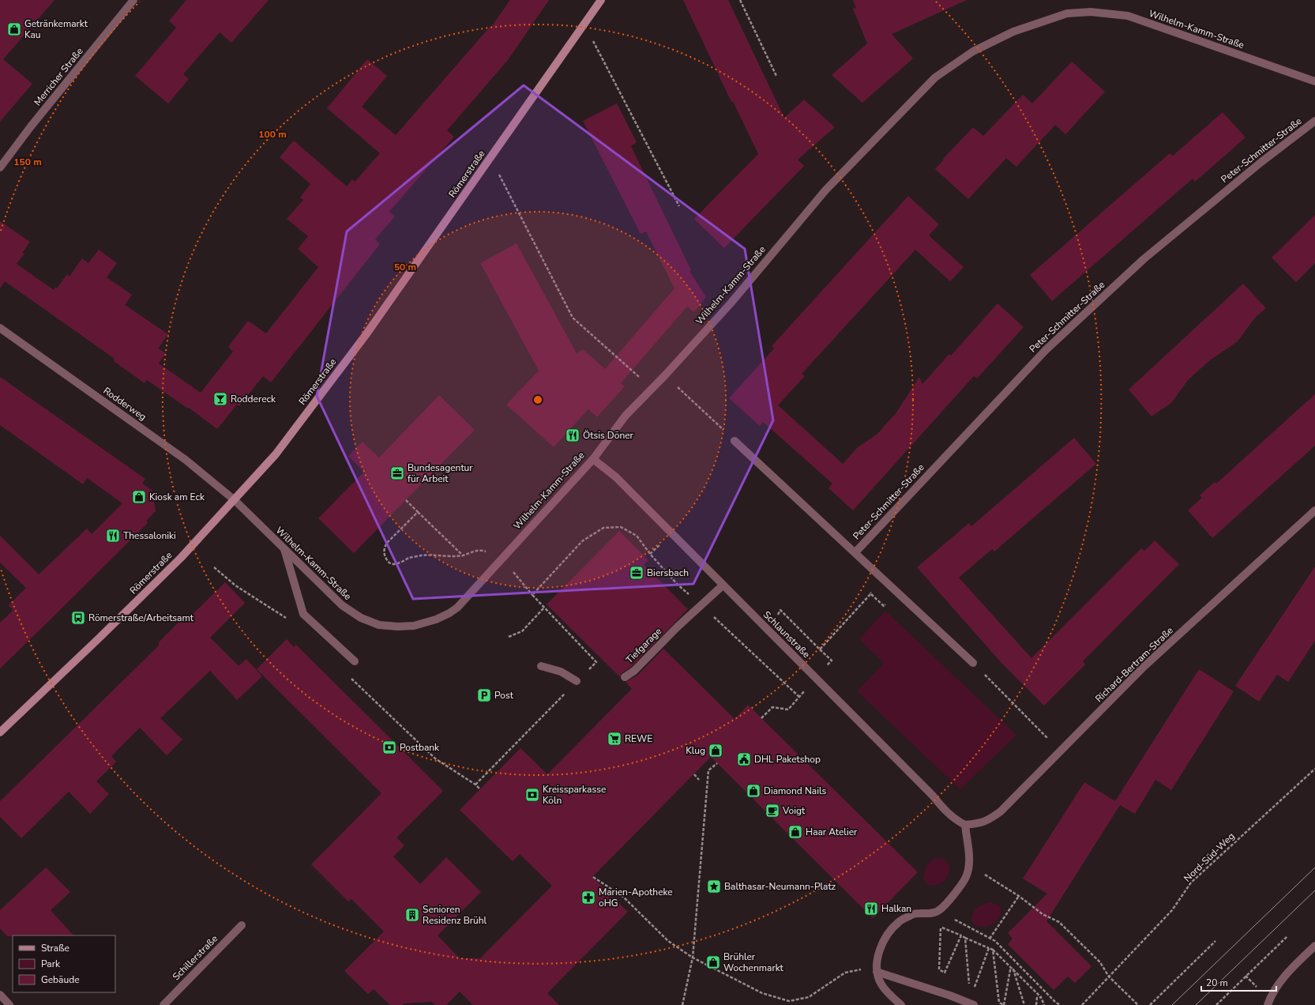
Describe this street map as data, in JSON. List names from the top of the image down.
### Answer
{
  "streets": {
    "main road": ["Römerstraße"],
    "street": [
      "Wilhelm-Kamm-Straße",
      "Merricher Straße",
      "Peter-Schmitter-Straße",
      "Rodderweg",
      "Schlaunstraße",
      "Tiefgarage",
      "Richard-Bertram-Straße",
      "Schillerstraße"
    ],
    "path": ["Nord-Süd-Weg"]
  },
  "crossings": [
    ["Wilhelm-Kamm-Straße", "Römerstraße"],
    ["Wilhelm-Kamm-Straße", "Rodderweg"],
    ["Wilhelm-Kamm-Straße", "Schlaunstraße"],
    ["Römerstraße", "Rodderweg"],
    ["Schlaunstraße", "Tiefgarage"],
    ["Schlaunstraße", "Richard-Bertram-Straße"]
  ],
  "places": {
    "shop": [
      "Getränkemarkt Kau",
      "Kiosk am Eck",
      "Klug",
      "Diamond Nails",
      "Haar Atelier",
      "Brühler Wochenmarkt"
    ],
    "bar": ["Roddereck"],
    "restaurant": ["Ötsis Döner", "Thessaloniki", "Halkan"],
    "office": ["Bundesagentur für Arbeit", "Biersbach"],
    "bus stop": ["Römerstraße/Arbeitsamt"],
    "parking": ["Post"],
    "supermarket": ["REWE"],
    "bank": ["Postbank", "Kreissparkasse Köln"],
    "public building": ["DHL Paketshop"],
    "cafe": ["Voigt"],
    "place": ["Balthasar-Neumann-Platz"],
    "pharmacy": ["Marien-Apotheke oHG"],
    "building": ["Senioren Residenz Brühl"]
  },
  "legend": ["Straße", "Park", "Gebäude"],
  "scale_bar": "20 m",
  "rings": ["100 m", "150 m", "50 m"]
}
